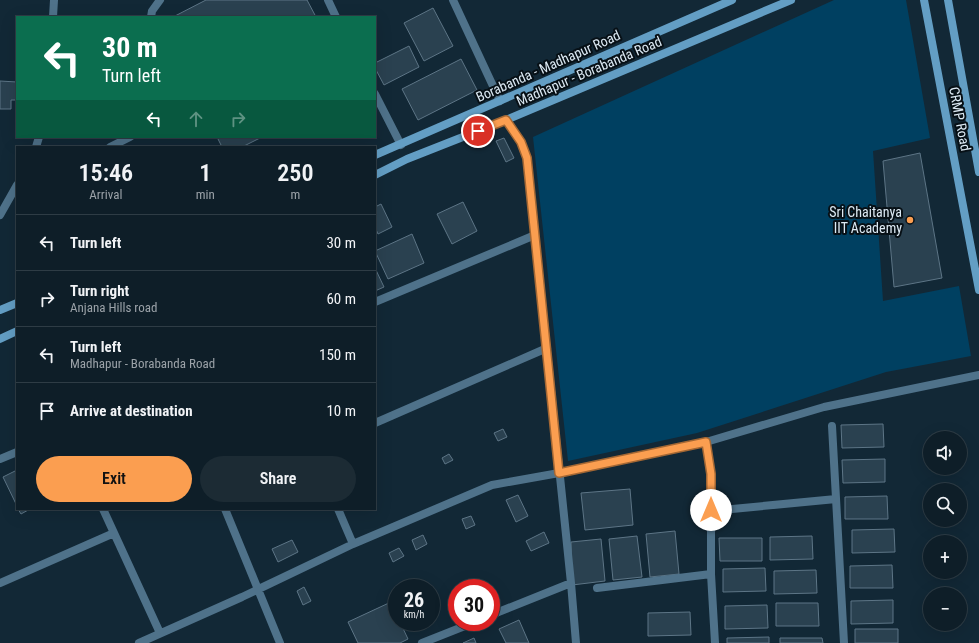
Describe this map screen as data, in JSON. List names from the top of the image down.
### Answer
{
  "streets": {
    "street": ["Borabanda - Madhapur Road", "Madhapur - Borabanda Road", "CRMP Road"]
  },
  "places": ["Sri Chaitanya IIT Academy"],
  "page": {
    "turn": ["30 m", "Turn left"],
    "eta": [
      "15:46",
      "Arrival",
      "1",
      "min",
      "250",
      "m"
    ],
    "list": [
      {
        "name": "Turn left",
        "value": "30 m"
      },
      {
        "name": "Turn right",
        "note": "Anjana Hills road",
        "value": "60 m"
      },
      {
        "name": "Turn left",
        "note": "Madhapur - Borabanda Road",
        "value": "150 m"
      },
      {
        "name": "Arrive at destination",
        "value": "10 m"
      }
    ],
    "map_buttons": ["+", "−"],
    "buttons": ["Exit", "Share"],
    "speed": "26 km/h",
    "limit": "30"
  }
}
